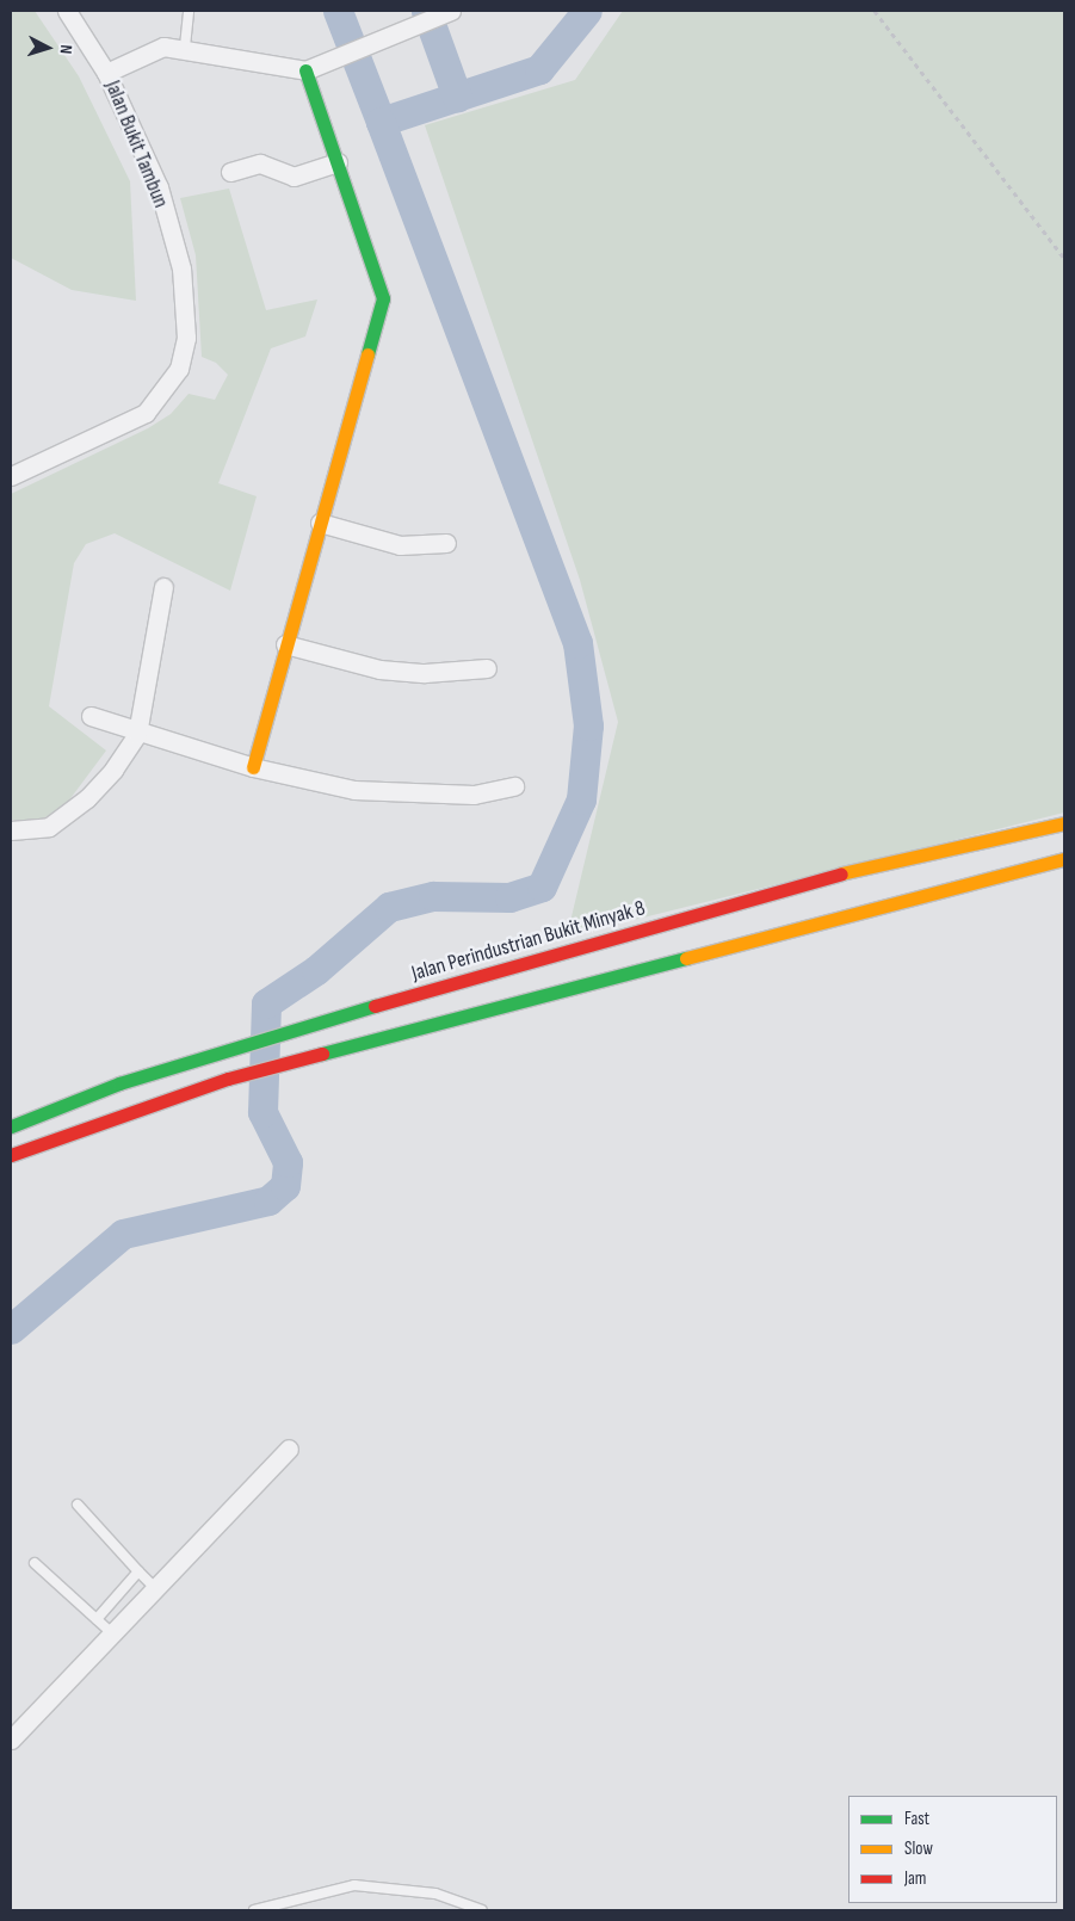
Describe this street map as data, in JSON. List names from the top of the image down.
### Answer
{
  "streets": {
    "street": ["Jalan Bukit Tambun", "Jalan Perindustrian Bukit Minyak 8"]
  },
  "legend": ["Fast", "Slow", "Jam"],
  "north": "right"
}
